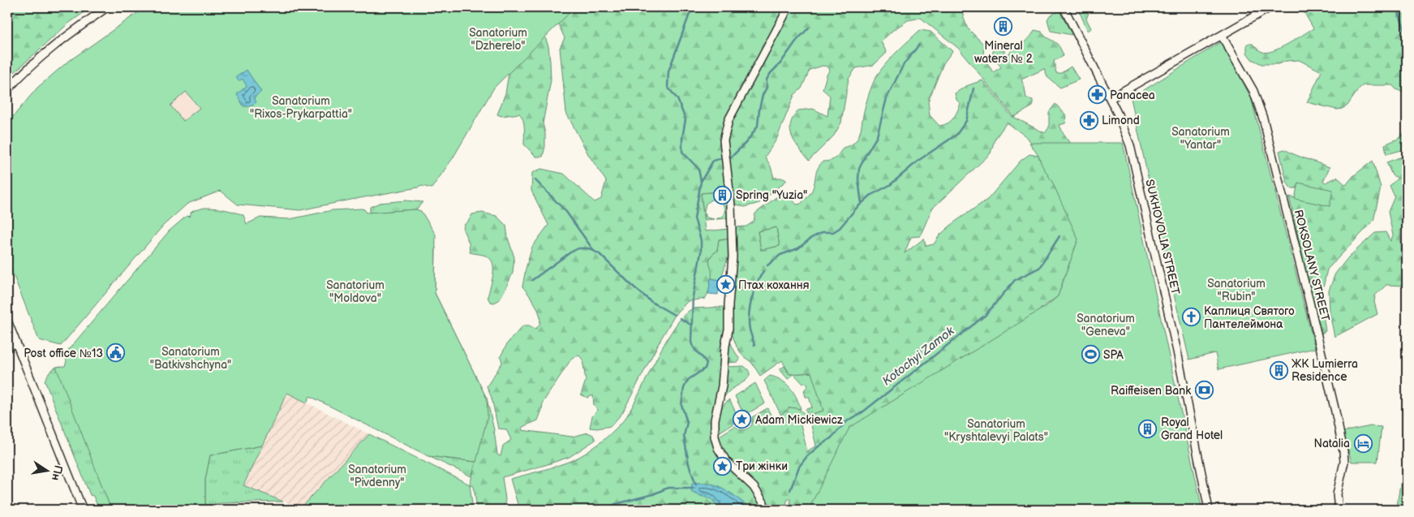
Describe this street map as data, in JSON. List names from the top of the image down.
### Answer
{
  "streets": {
    "street": ["SUKHOVOLIA STREET", "ROKSOLANY STREET"]
  },
  "water": ["Kotochyi Zamok"],
  "parks": [
    "Sanatorium \"Dzherelo\"",
    "Sanatorium \"Rixos-Prykarpattia\"",
    "Sanatorium \"Yantar\"",
    "Sanatorium \"Rubin\"",
    "Sanatorium \"Moldova\"",
    "Sanatorium \"Geneva\"",
    "Sanatorium \"Batkivshchyna\"",
    "Sanatorium \"Kryshtalevyi Palats\"",
    "Sanatorium \"Pivdenny\""
  ],
  "places": {
    "building": [
      "Mineral waters № 2",
      "Spring \"Yuzia\"",
      "ЖК Lumierra Residence",
      "Royal Grand Hotel"
    ],
    "pharmacy": ["Panacea", "Limond"],
    "place": ["Птах кохання", "Adam Mickiewicz", "Три жінки"],
    "church": ["Каплиця Святого Пантелеймона"],
    "public building": ["Post office №13"],
    "sports": ["SPA"],
    "bank": ["Raiffeisen Bank"],
    "hotel": ["Natalia"]
  },
  "north": "right"
}
